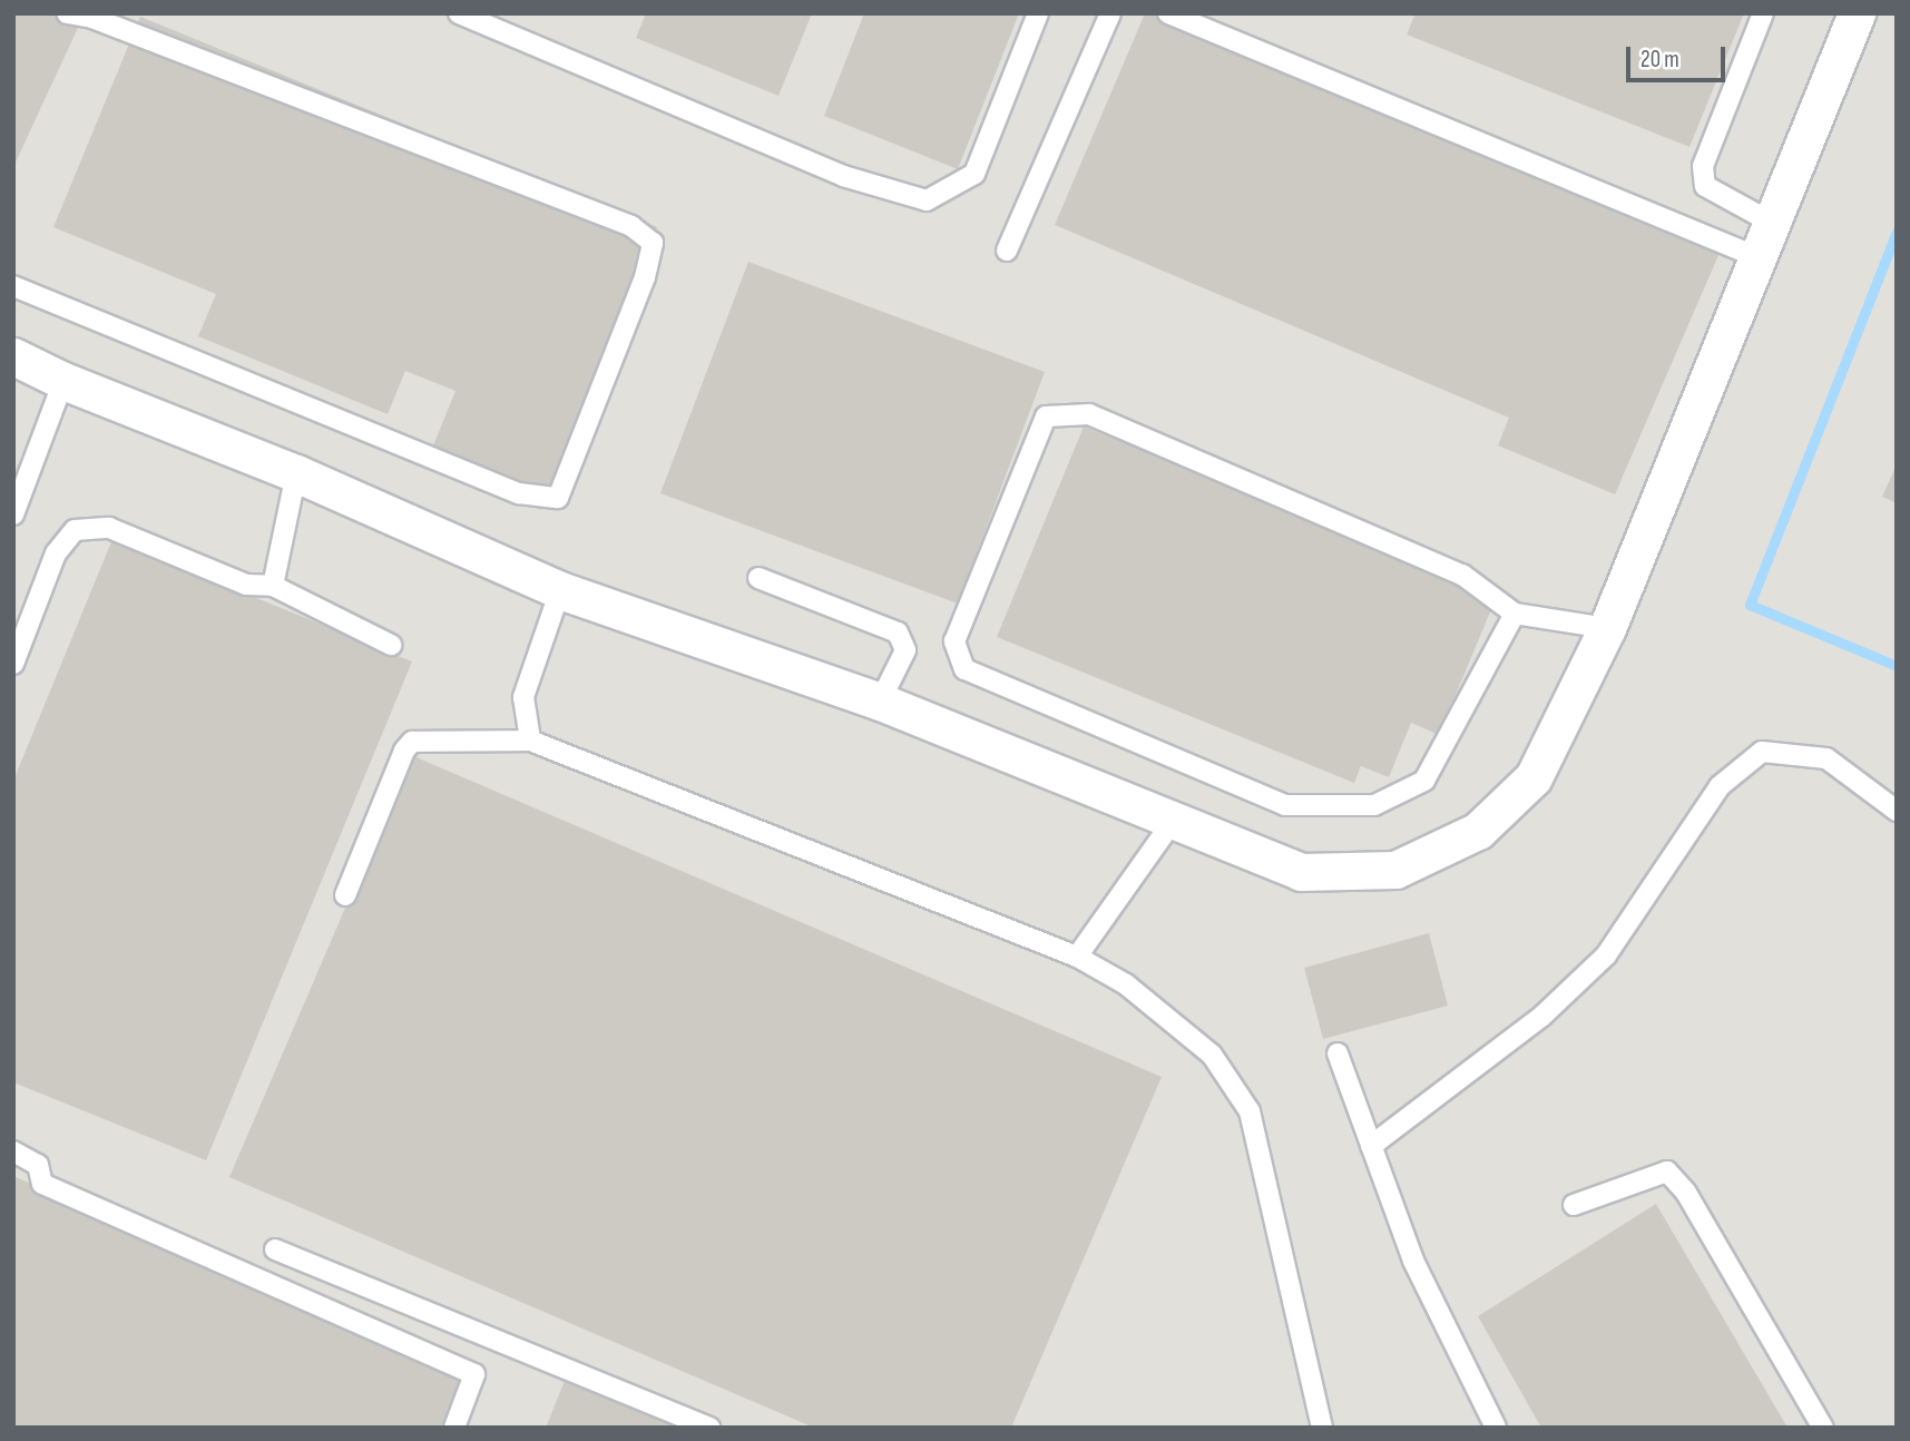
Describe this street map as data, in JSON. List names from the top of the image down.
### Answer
{
  "scale_bar": "20 m"
}
